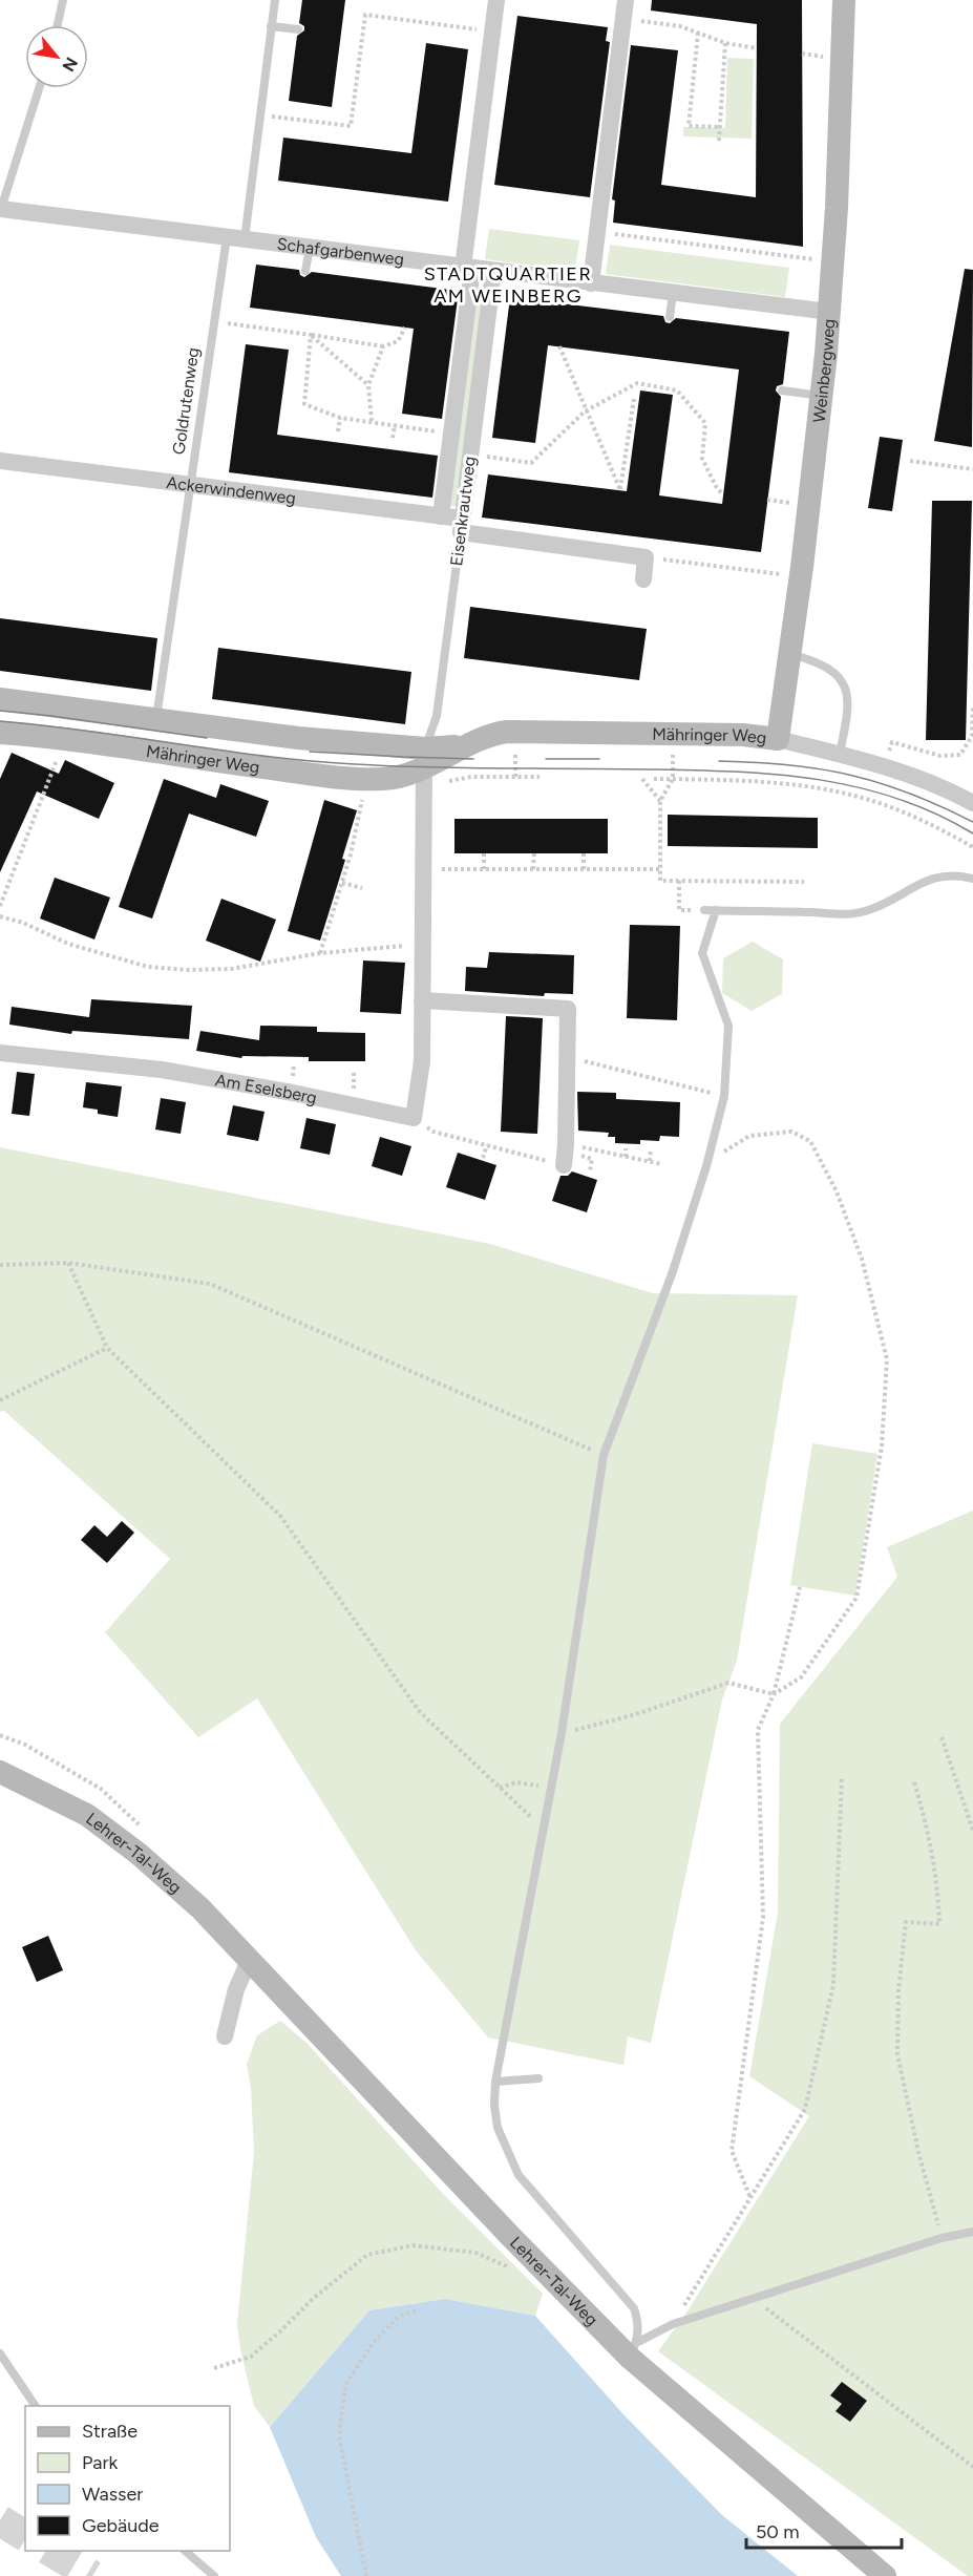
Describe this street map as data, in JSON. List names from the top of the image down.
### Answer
{
  "streets": {
    "street": [
      "Schafgarbenweg",
      "Weinbergweg",
      "Ackerwindenweg",
      "Eisenkrautweg",
      "Mähringer Weg",
      "Am Eselsberg",
      "Lehrer-Tal-Weg"
    ],
    "lane": ["Goldrutenweg"]
  },
  "crossings": [
    ["Schafgarbenweg", "Weinbergweg"],
    ["Schafgarbenweg", "Goldrutenweg"],
    ["Schafgarbenweg", "Eisenkrautweg"],
    ["Weinbergweg", "Mähringer Weg"],
    ["Goldrutenweg", "Ackerwindenweg"],
    ["Goldrutenweg", "Mähringer Weg"],
    ["Ackerwindenweg", "Eisenkrautweg"],
    ["Eisenkrautweg", "Mähringer Weg"]
  ],
  "districts": ["STADTQUARTIER AM WEINBERG"],
  "legend": [
    "Straße",
    "Park",
    "Wasser",
    "Gebäude"
  ],
  "scale_bar": "50 m",
  "north": "bottom right"
}
